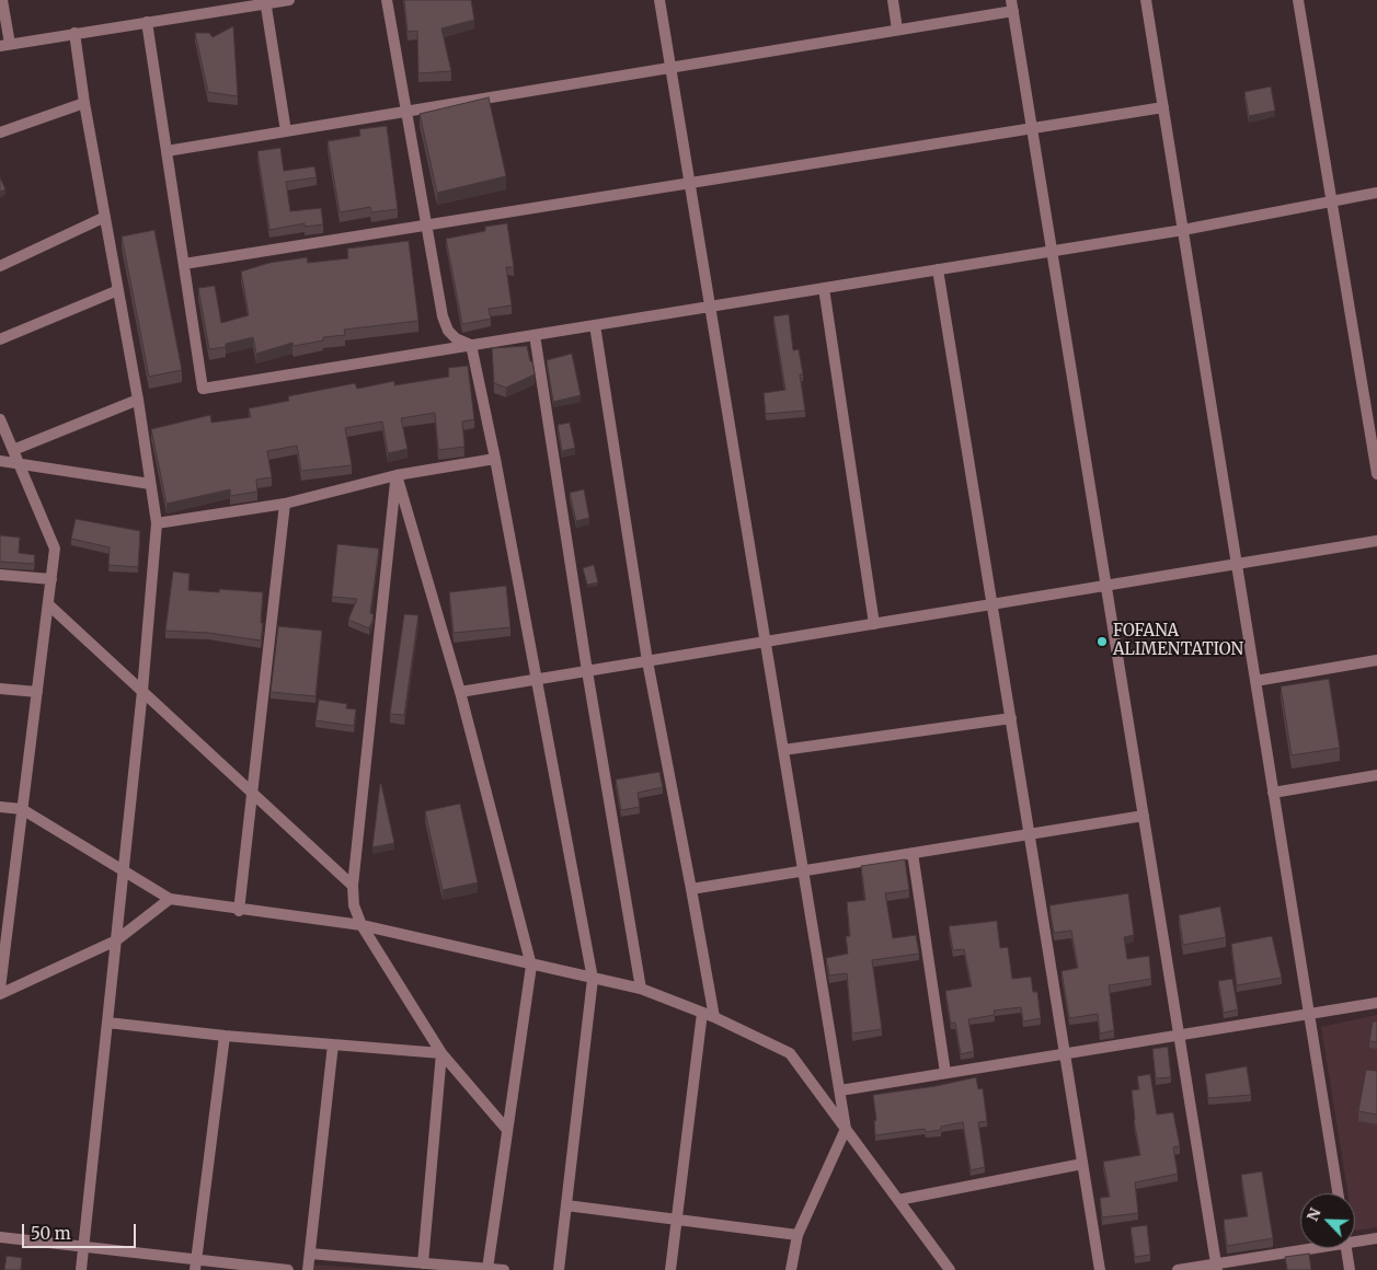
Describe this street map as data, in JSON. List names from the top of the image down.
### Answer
{
  "places": ["FOFANA ALIMENTATION"],
  "scale_bar": "50 m",
  "north": "top left"
}
